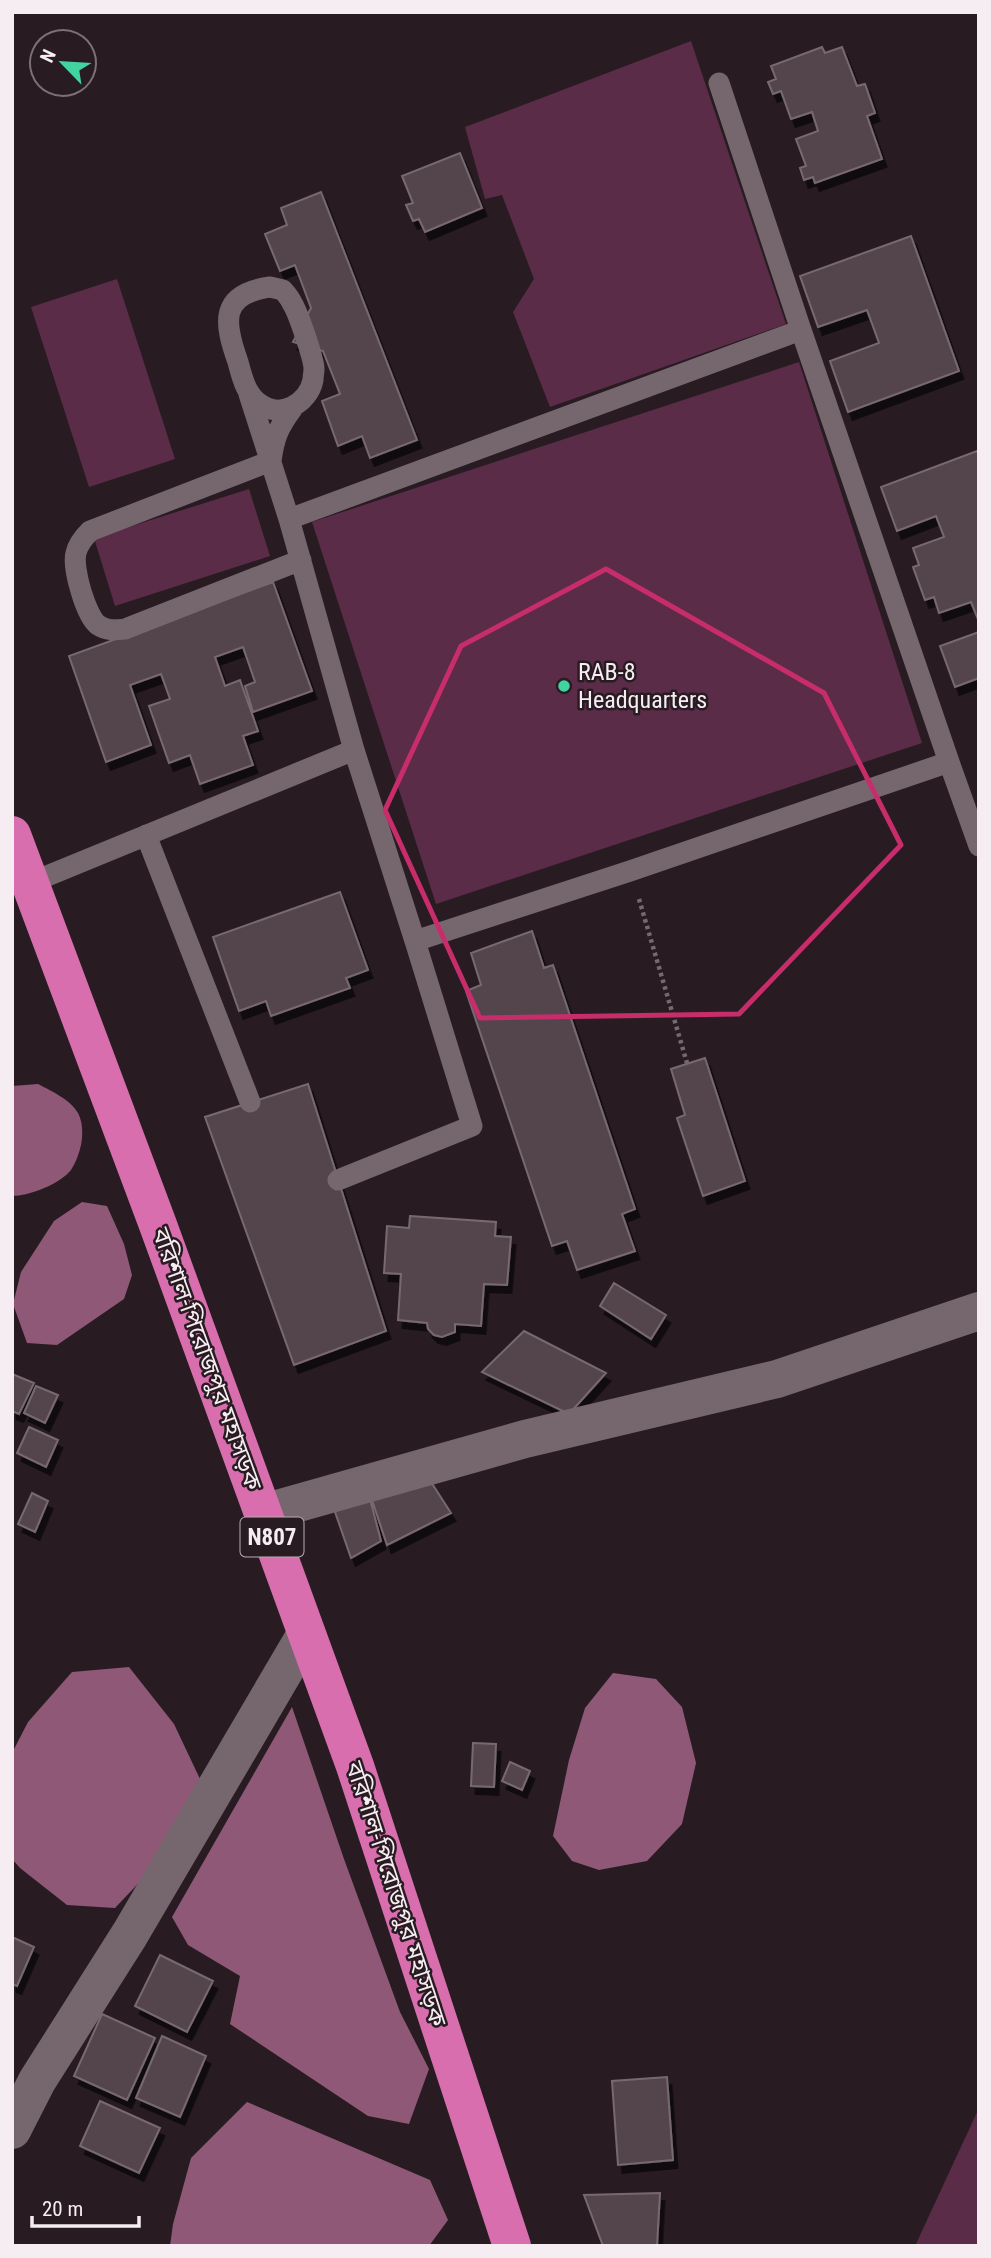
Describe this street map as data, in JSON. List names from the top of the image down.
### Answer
{
  "streets": {
    "highway": ["বরিশাল-পিরোজপুর মহাসড়ক", "N807"]
  },
  "places": ["RAB-8 Headquarters"],
  "scale_bar": "20 m",
  "north": "top left"
}
